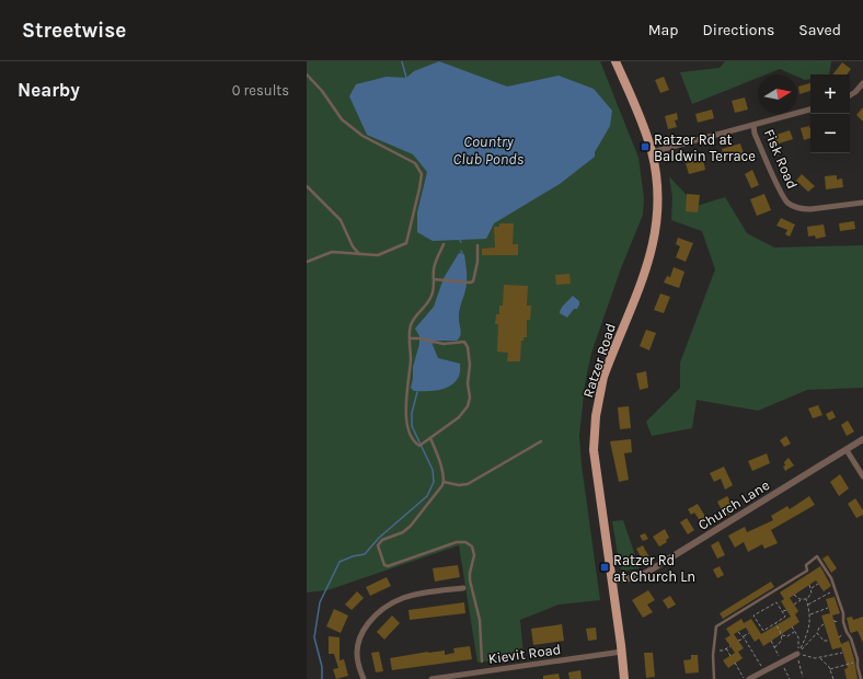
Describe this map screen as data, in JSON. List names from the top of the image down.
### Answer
{
  "streets": {
    "main road": ["Ratzer Road"],
    "street": ["Fisk Road", "Church Lane", "Kievit Road"]
  },
  "crossings": [
    ["Ratzer Road", "Church Lane"],
    ["Ratzer Road", "Kievit Road"]
  ],
  "water": ["Country Club Ponds"],
  "places": {
    "transit": ["Ratzer Rd at Baldwin Terrace", "Ratzer Rd at Church Ln"]
  },
  "north": "right",
  "page": {
    "header": "Streetwise",
    "nav": ["Map", "Directions", "Saved"],
    "heading": ["Nearby", "0 results"],
    "map_buttons": ["+", "−"]
  }
}
